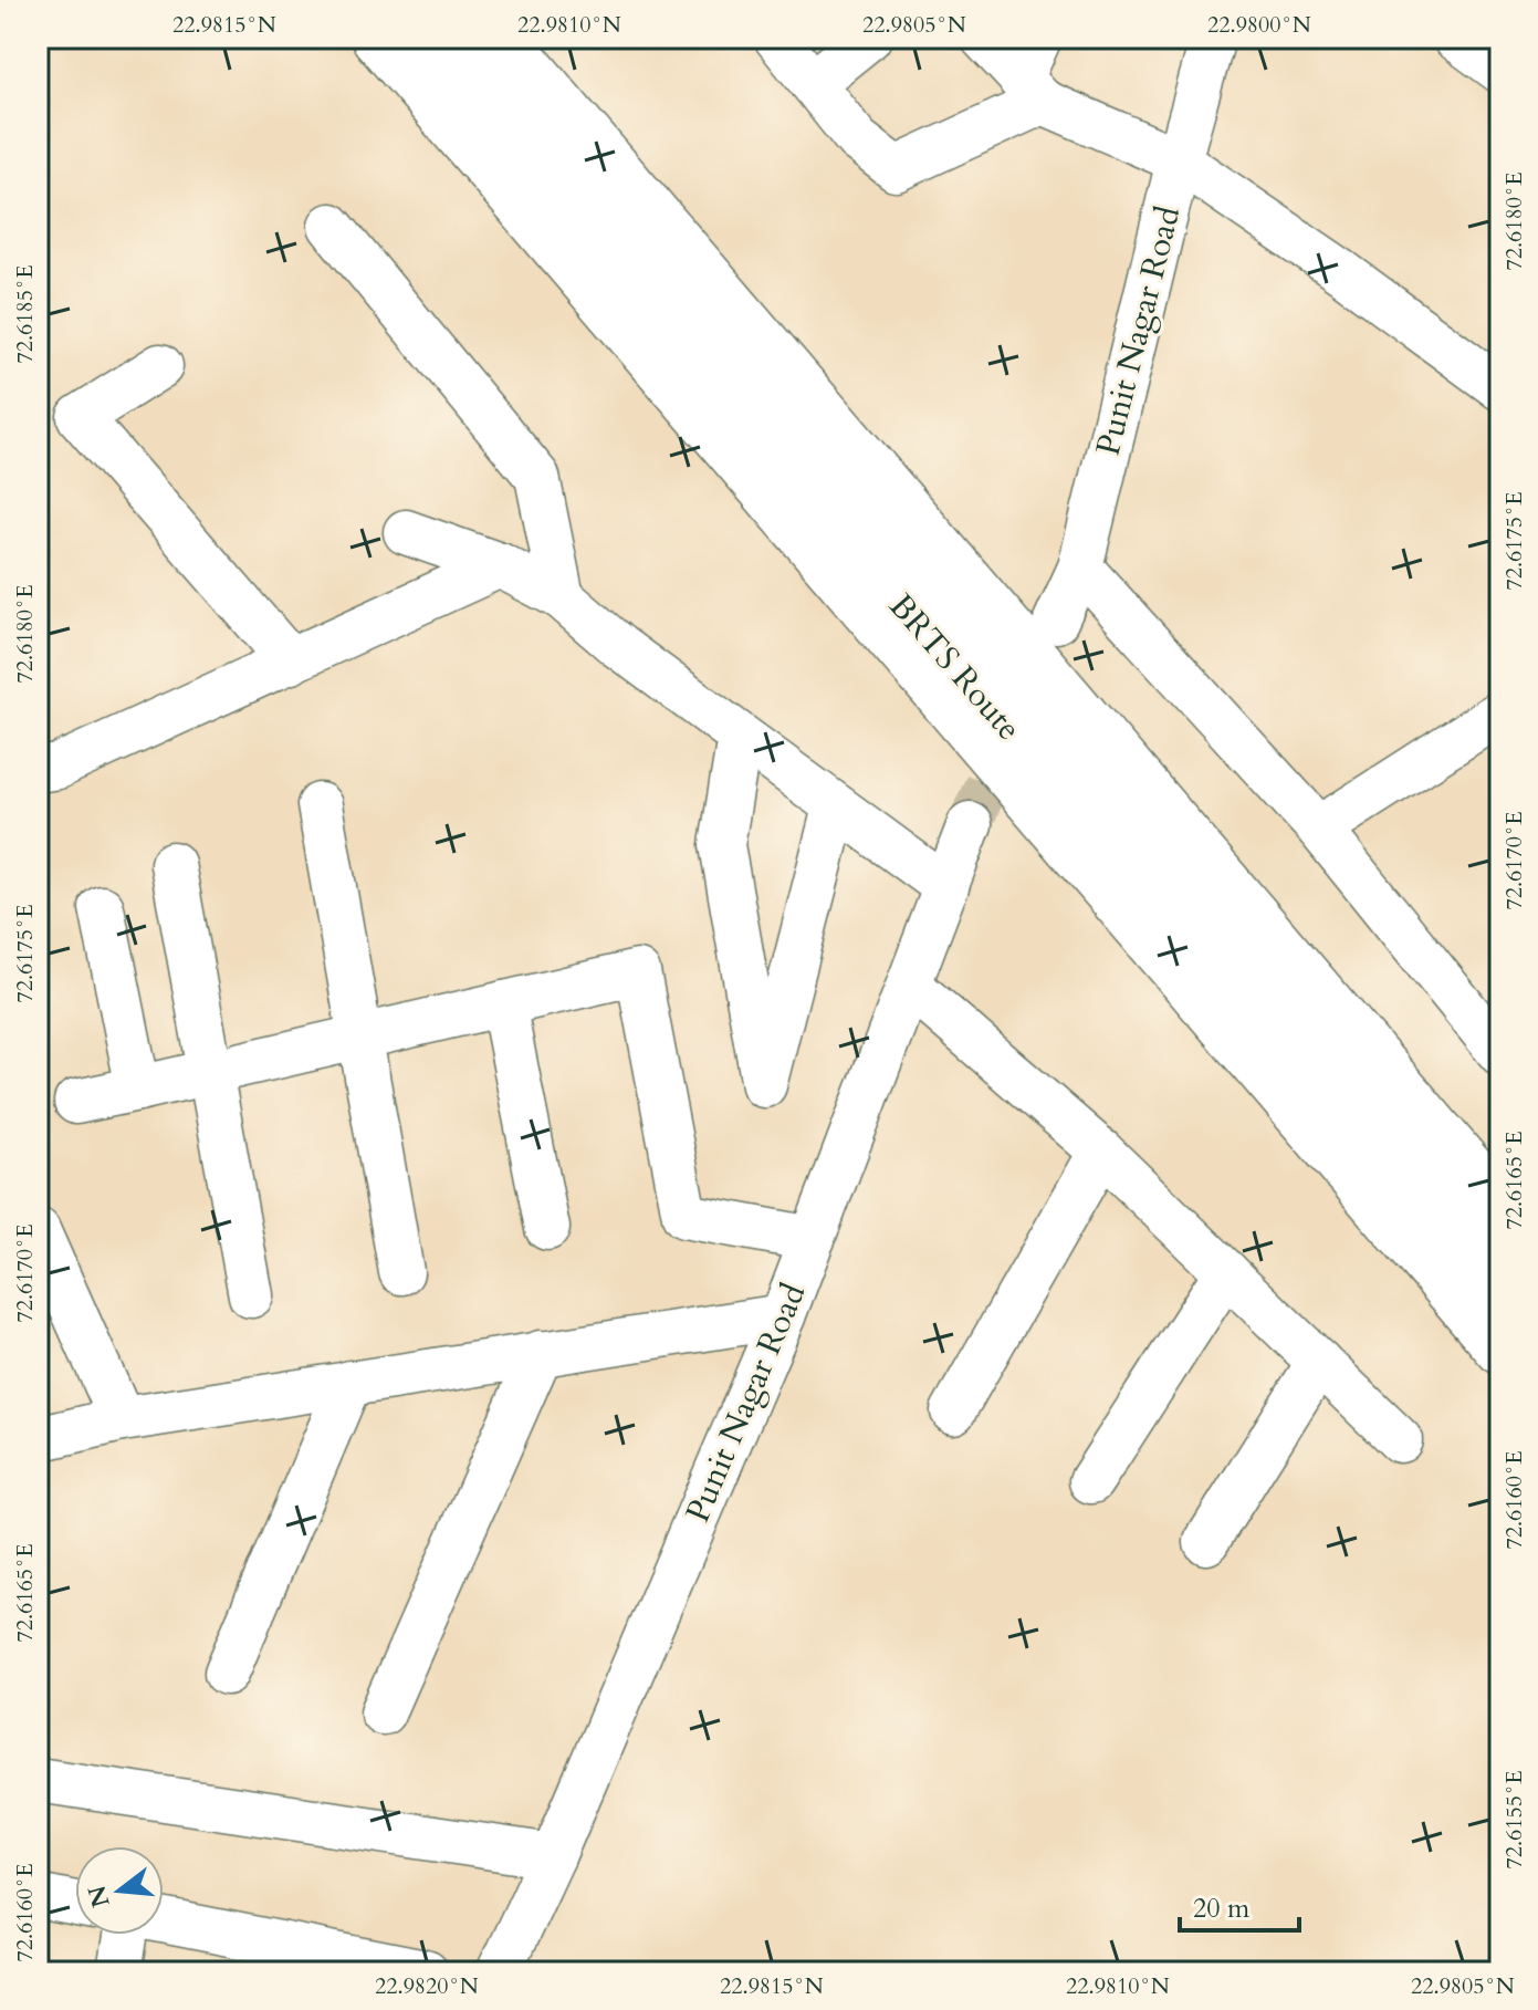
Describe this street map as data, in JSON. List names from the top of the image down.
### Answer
{
  "streets": {
    "street": ["Punit Nagar Road", "BRTS Route"]
  },
  "scale_bar": "20 m",
  "north": "left",
  "coordinates": [
    "22.9815°N",
    "22.9810°N",
    "22.9805°N",
    "22.9800°N",
    "72.6180°E",
    "72.6185°E",
    "72.6175°E",
    "72.6170°E",
    "72.6165°E",
    "72.6160°E",
    "72.6155°E",
    "22.9820°N"
  ]
}
